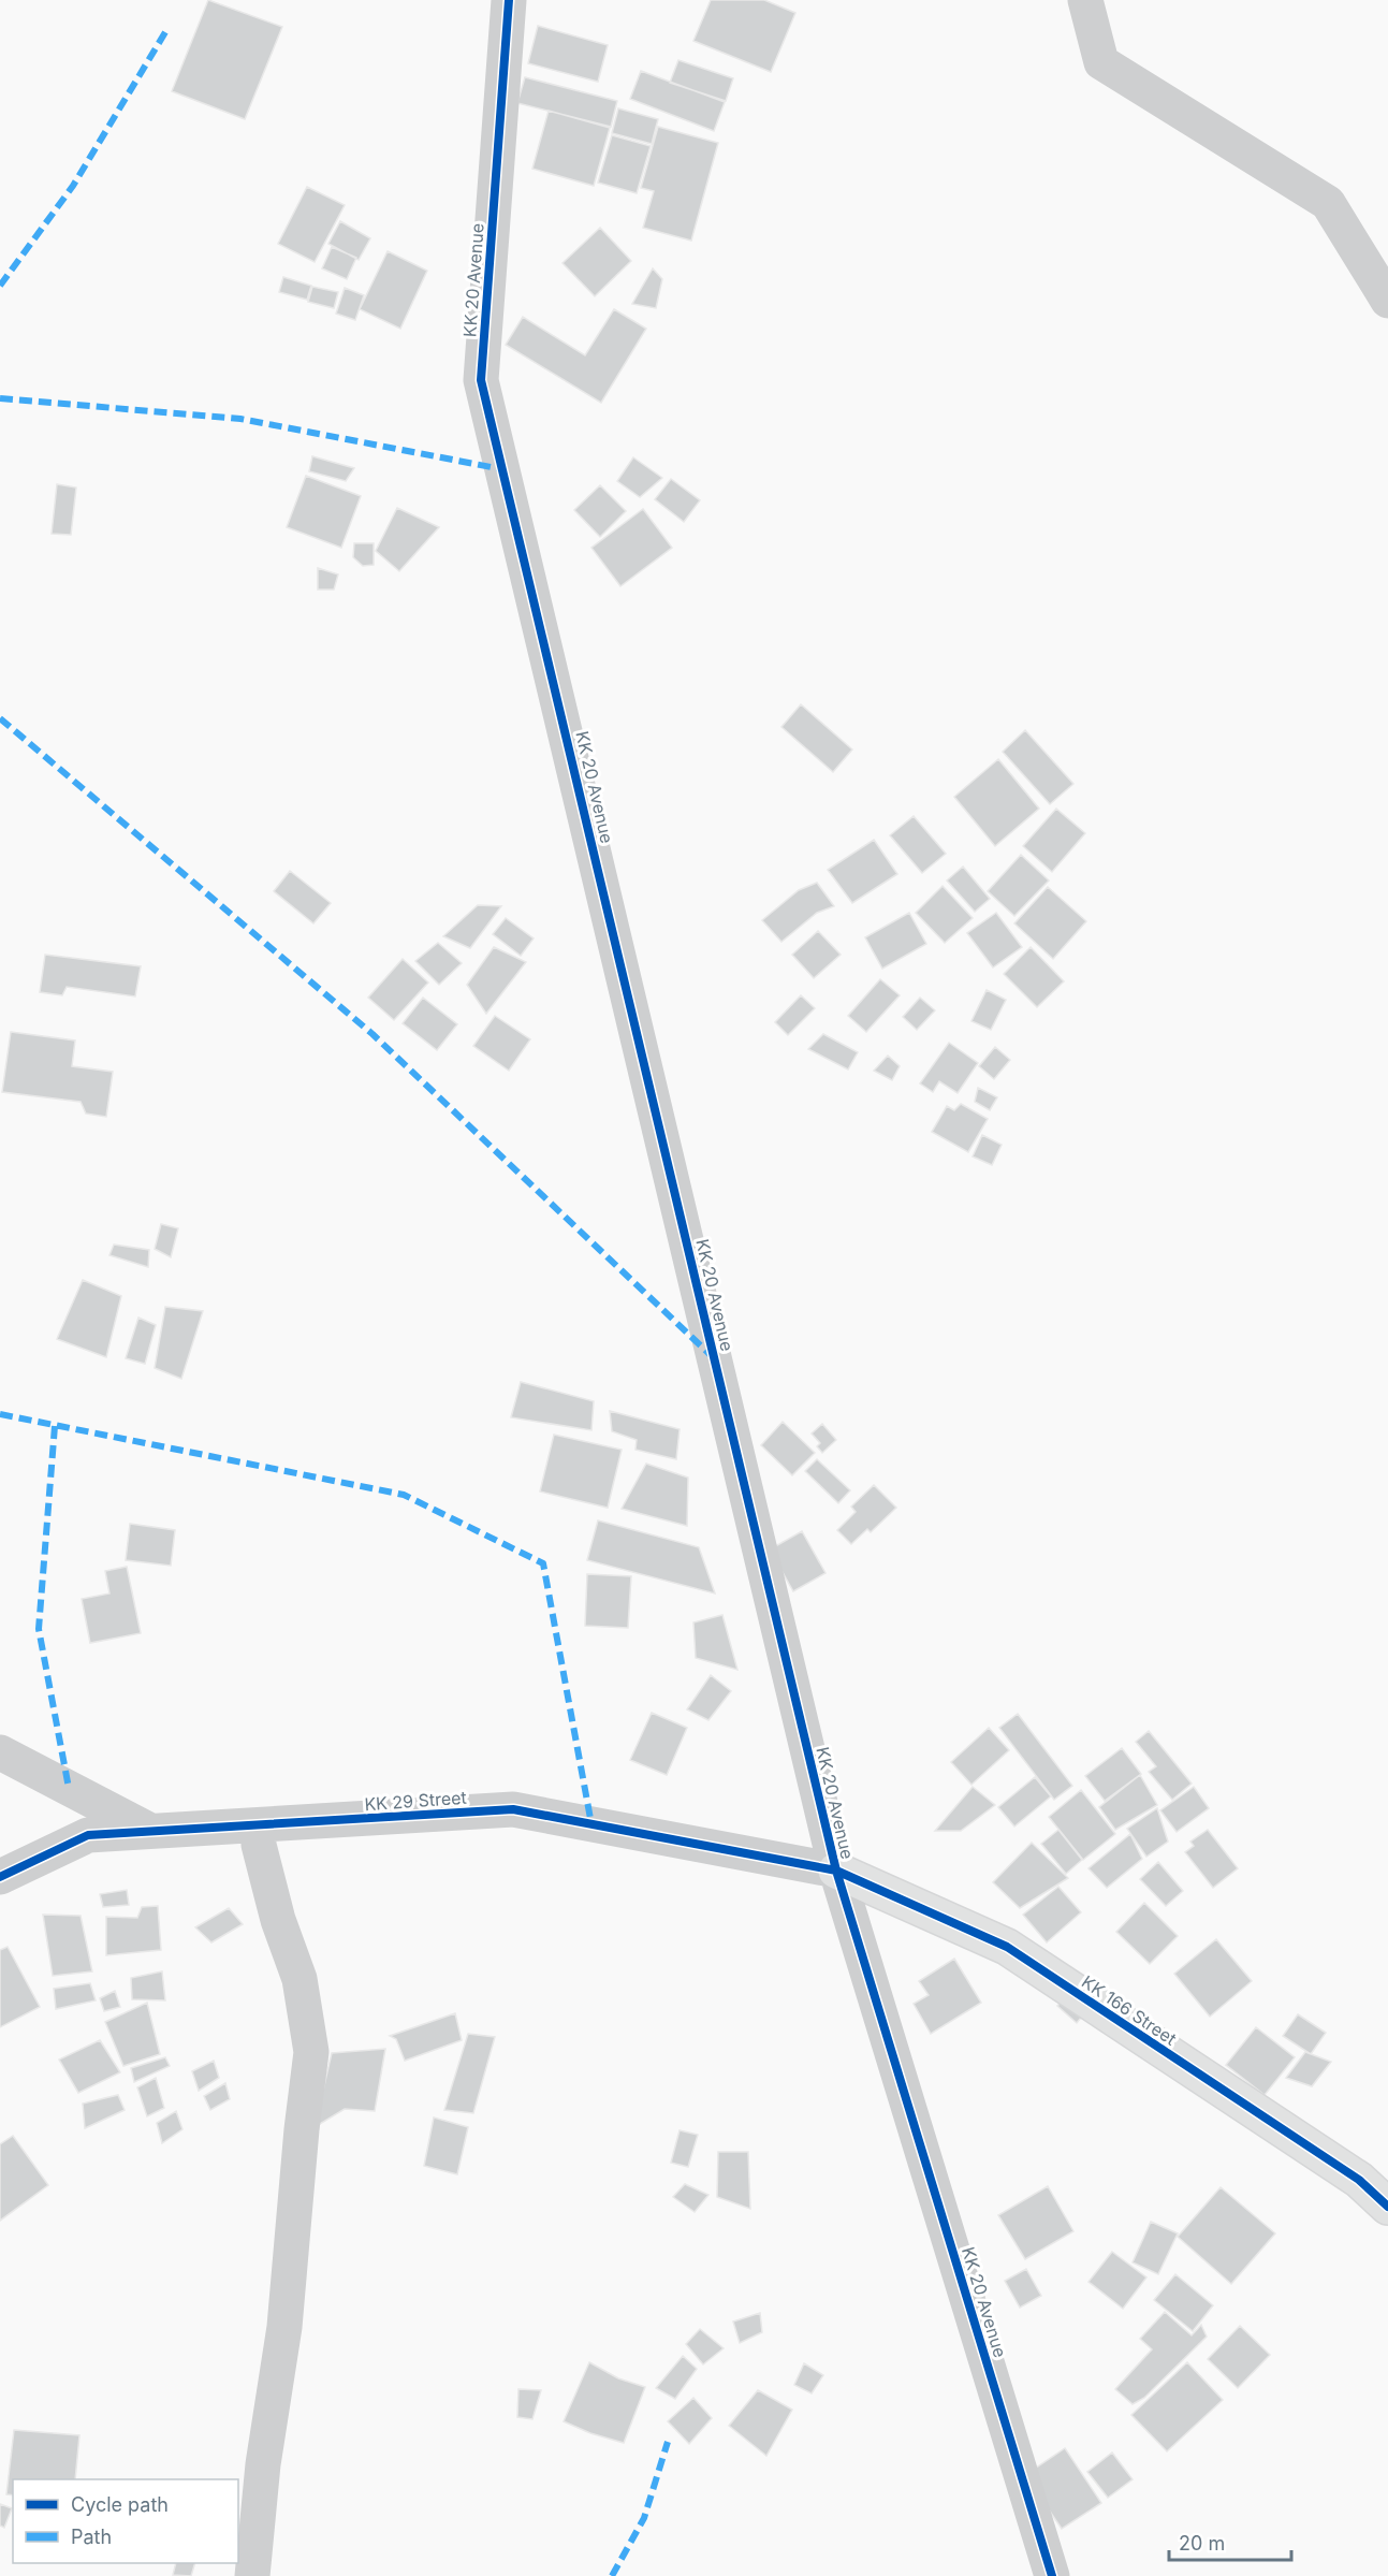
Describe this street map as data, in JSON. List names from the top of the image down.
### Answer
{
  "streets": {
    "street": ["KK 20 Avenue", "KK 29 Street", "KK 166 Street"]
  },
  "crossings": [
    ["KK 20 Avenue", "KK 29 Street"],
    ["KK 20 Avenue", "KK 166 Street"],
    ["KK 29 Street", "KK 166 Street"]
  ],
  "legend": ["Cycle path", "Path"],
  "scale_bar": "20 m"
}
